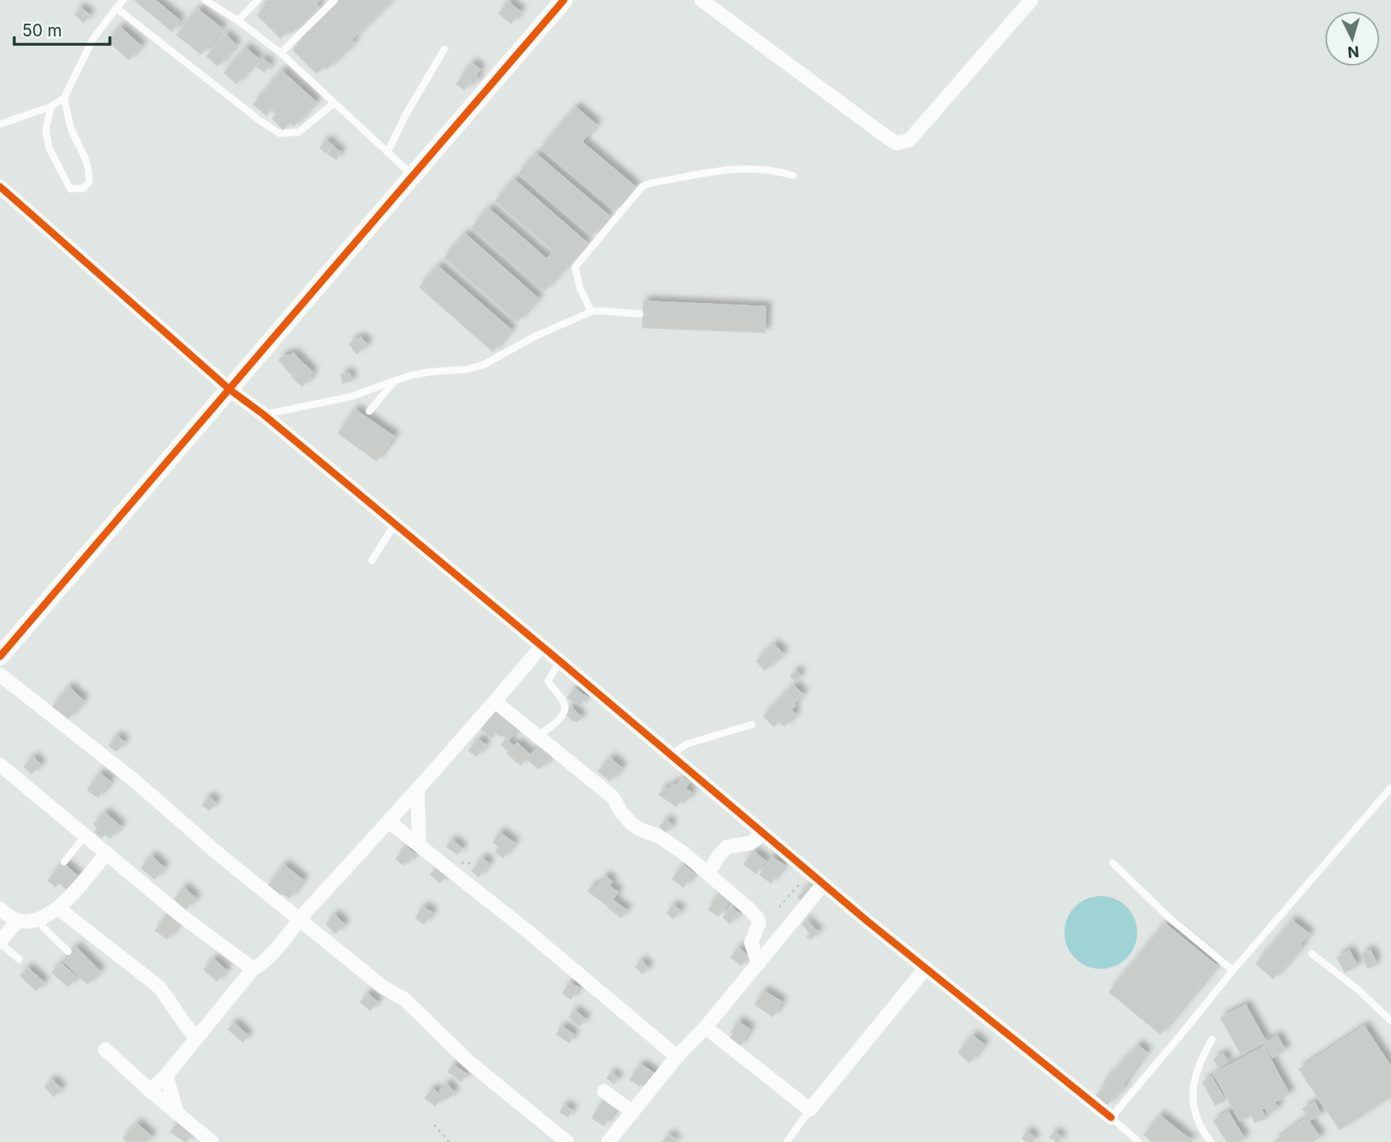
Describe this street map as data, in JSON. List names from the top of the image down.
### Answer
{
  "scale_bar": "50 m",
  "north": "bottom"
}
